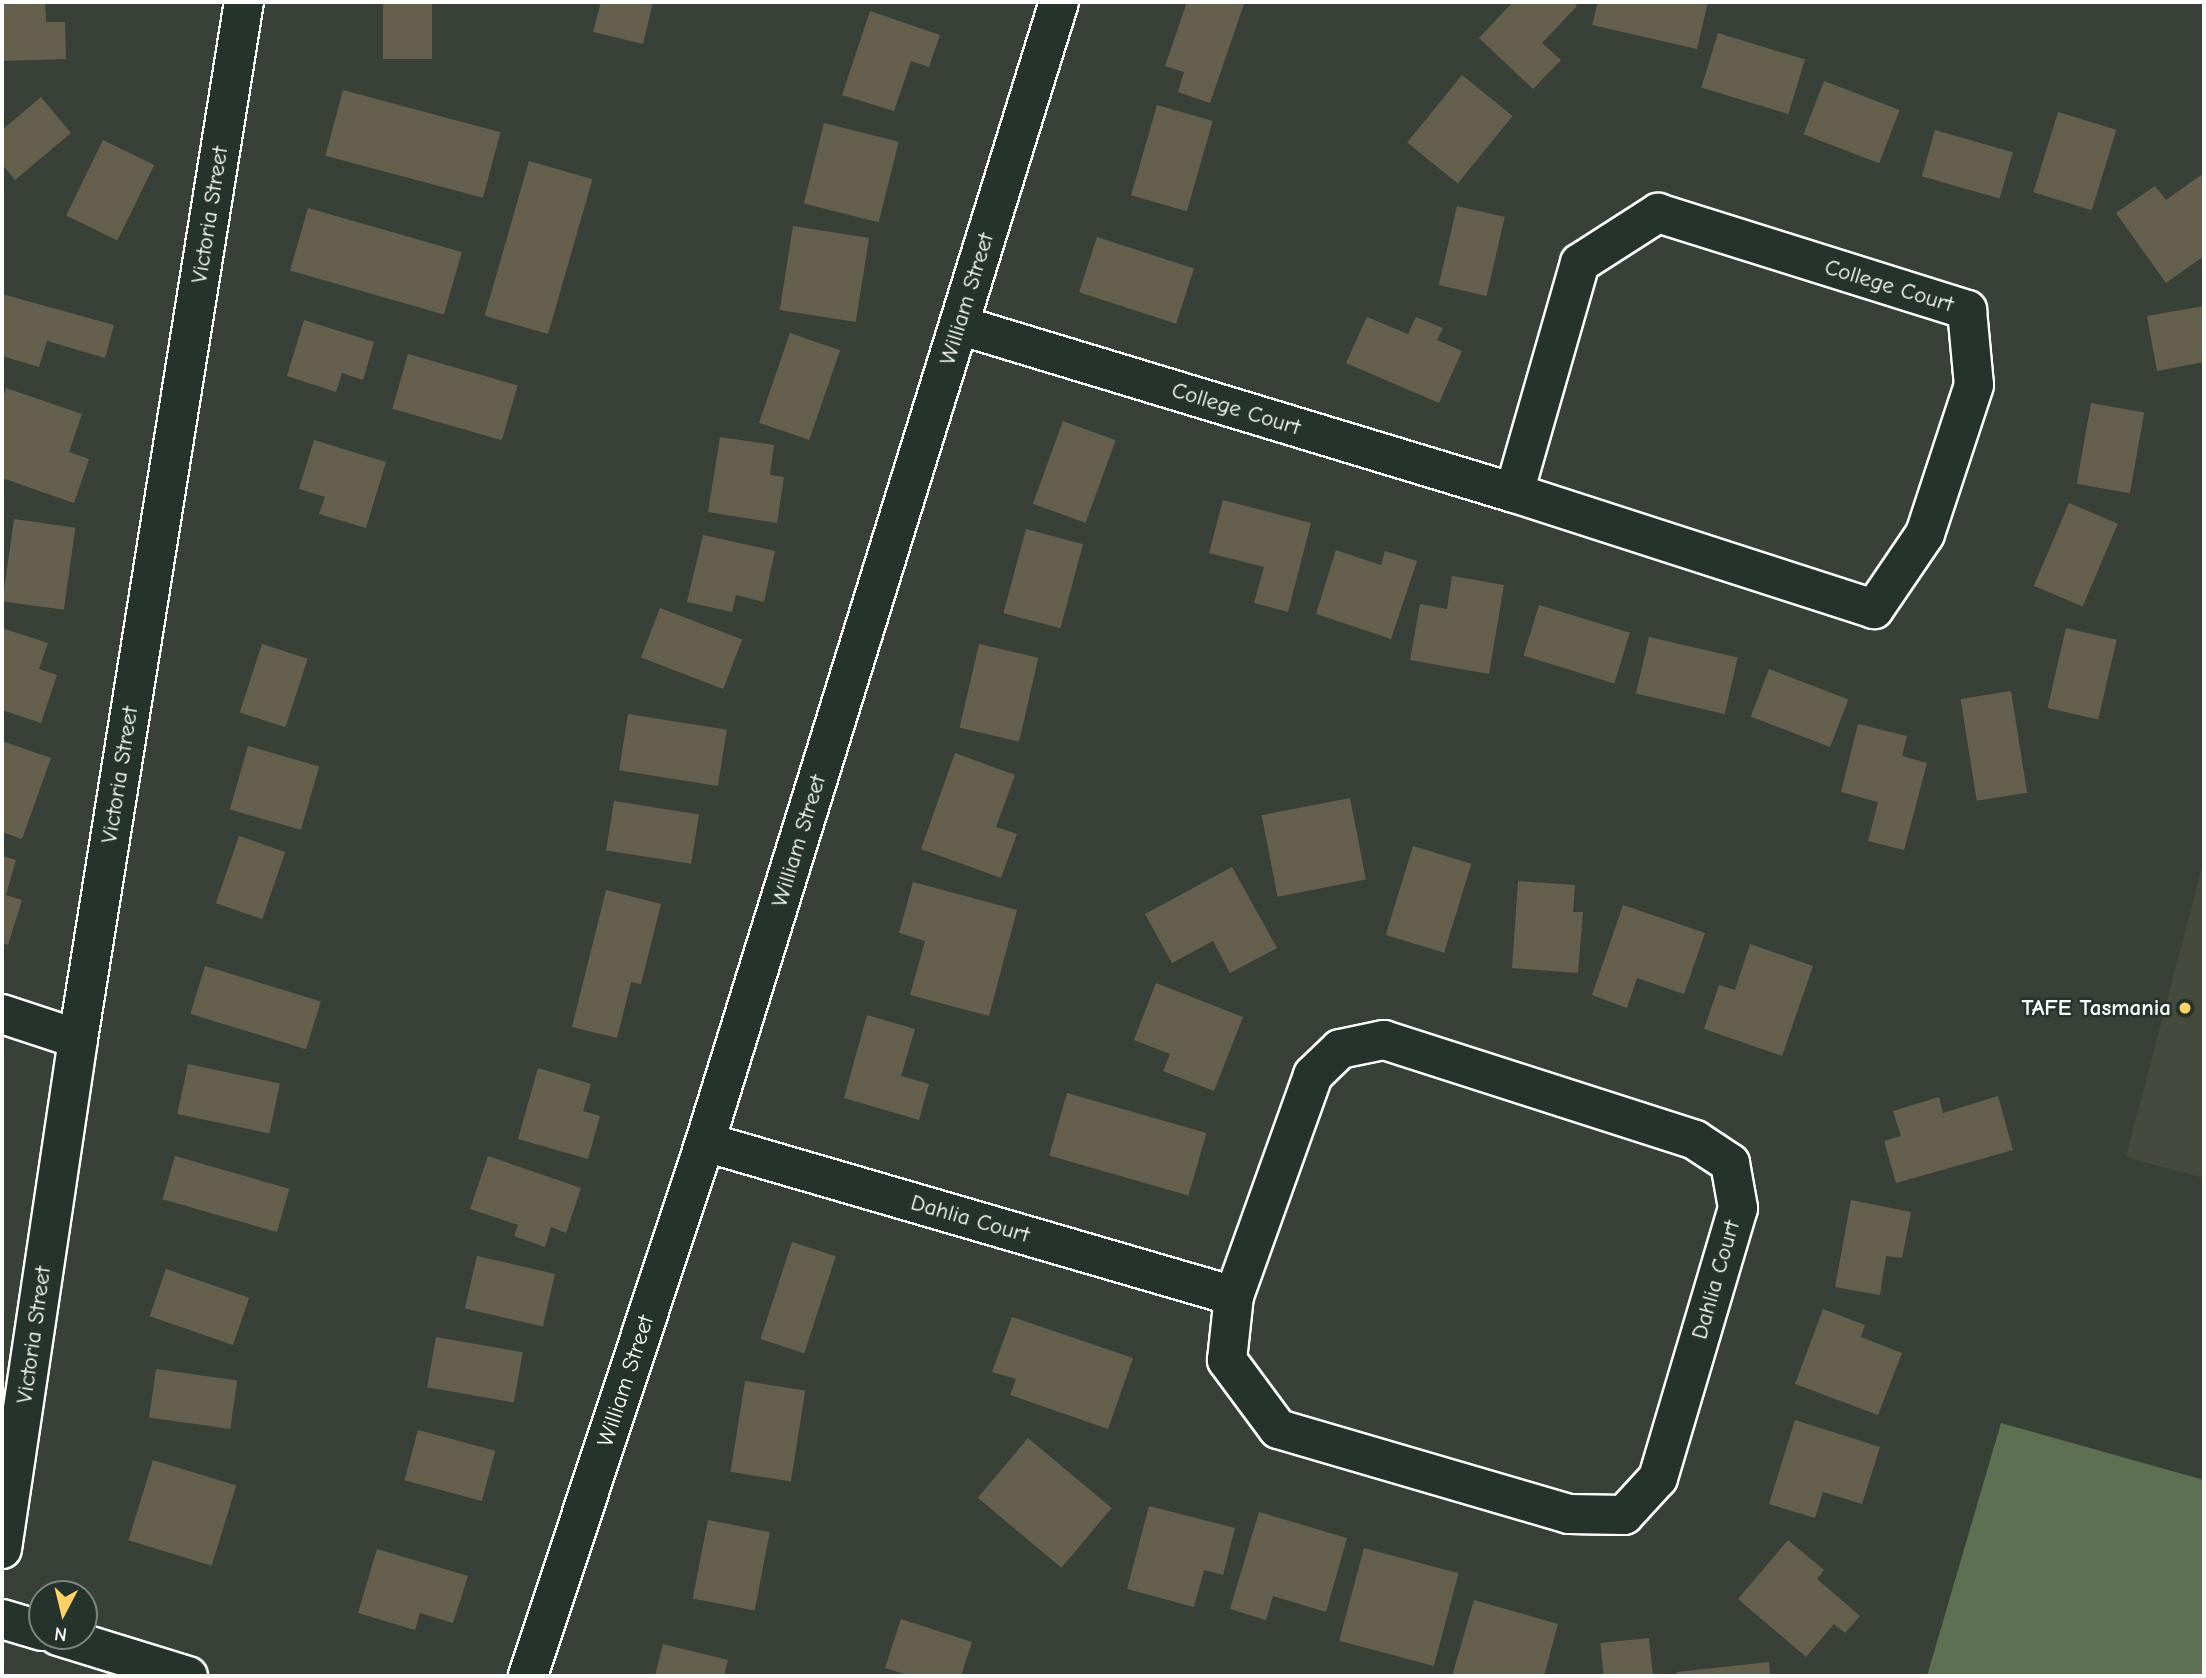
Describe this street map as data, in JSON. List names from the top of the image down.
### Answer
{
  "streets": {
    "street": [
      "Victoria Street",
      "College Court",
      "William Street",
      "Dahlia Court"
    ]
  },
  "crossings": [
    ["College Court", "William Street"],
    ["William Street", "Dahlia Court"]
  ],
  "places": ["TAFE Tasmania"],
  "north": "bottom"
}
